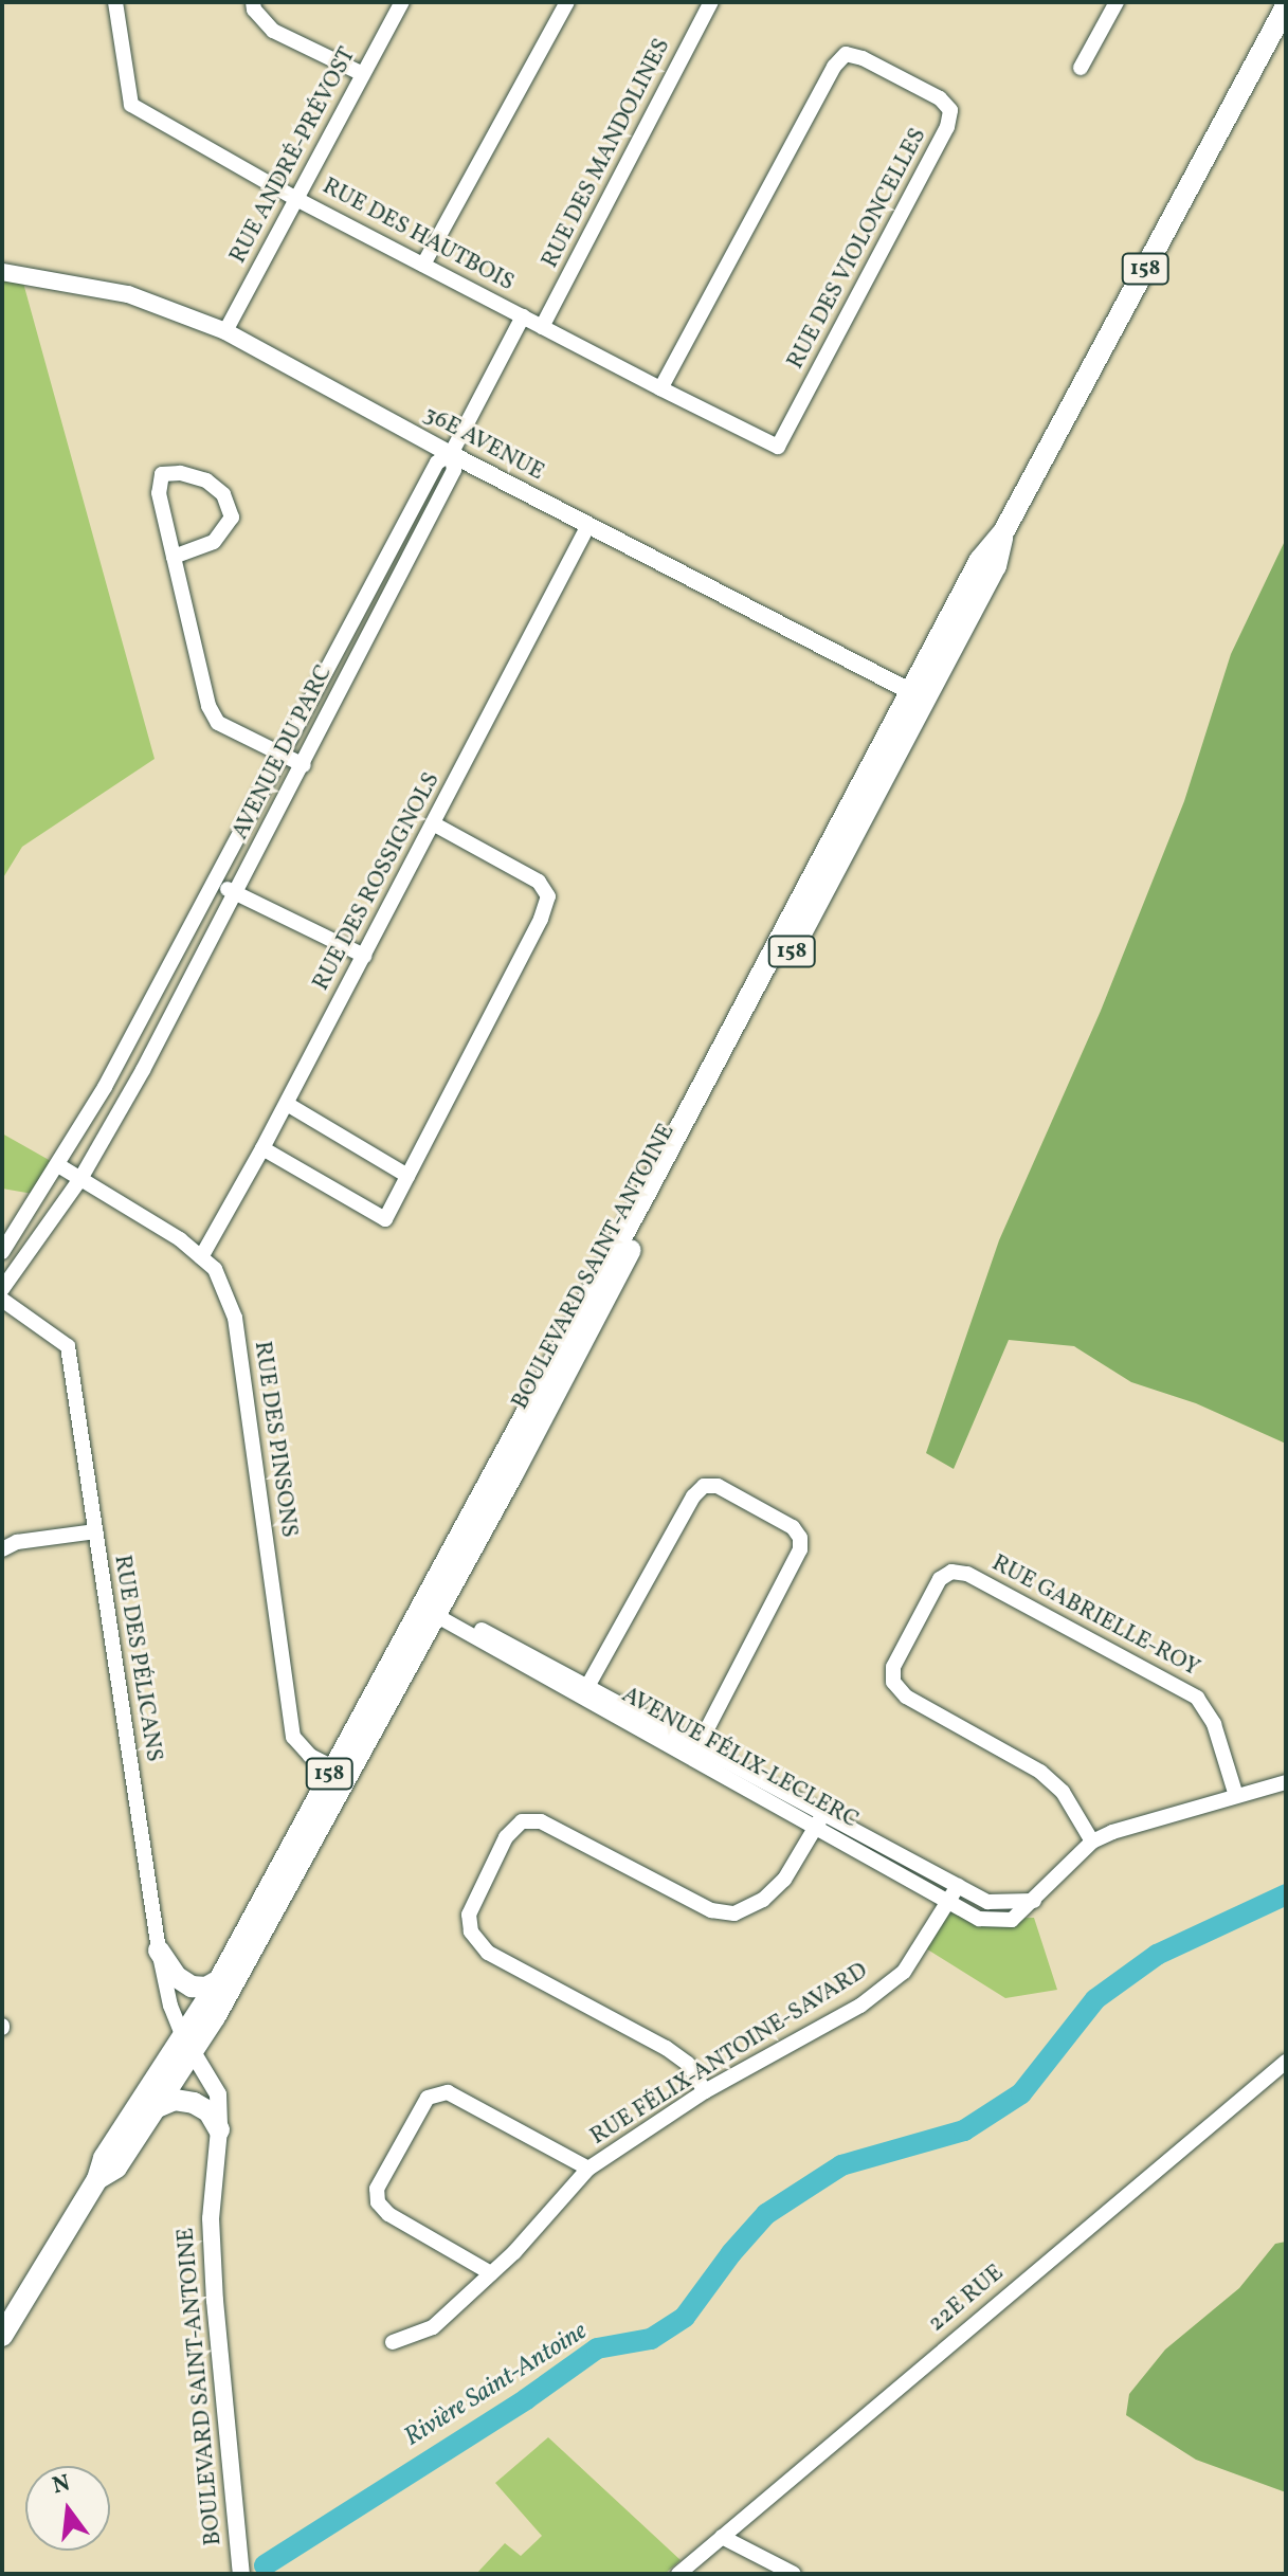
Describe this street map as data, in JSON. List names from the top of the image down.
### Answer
{
  "streets": {
    "main road": ["158", "BOULEVARD SAINT-ANTOINE"],
    "street": [
      "RUE DES MANDOLINES",
      "RUE ANDRÉ-PRÉVOST",
      "RUE DES HAUTBOIS",
      "RUE DES VIOLONCELLES",
      "36E AVENUE",
      "AVENUE DU PARC",
      "RUE DES ROSSIGNOLS",
      "RUE DES PINSONS",
      "RUE GABRIELLE-ROY",
      "RUE DES PÉLICANS",
      "AVENUE FÉLIX-LECLERC",
      "RUE FÉLIX-ANTOINE-SAVARD",
      "22E RUE"
    ]
  },
  "crossings": [
    ["RUE DES MANDOLINES", "RUE DES HAUTBOIS"],
    ["RUE ANDRÉ-PRÉVOST", "RUE DES HAUTBOIS"],
    ["RUE ANDRÉ-PRÉVOST", "36E AVENUE"],
    ["RUE DES HAUTBOIS", "RUE DES VIOLONCELLES"],
    ["RUE DES HAUTBOIS", "AVENUE DU PARC"],
    ["158", "BOULEVARD SAINT-ANTOINE"],
    ["158", "RUE DES PÉLICANS"],
    ["36E AVENUE", "AVENUE DU PARC"],
    ["36E AVENUE", "RUE DES ROSSIGNOLS"],
    ["36E AVENUE", "BOULEVARD SAINT-ANTOINE"],
    ["AVENUE DU PARC", "RUE DES PINSONS"],
    ["RUE DES ROSSIGNOLS", "RUE DES PINSONS"],
    ["BOULEVARD SAINT-ANTOINE", "RUE DES PINSONS"],
    ["BOULEVARD SAINT-ANTOINE", "RUE DES PÉLICANS"],
    ["BOULEVARD SAINT-ANTOINE", "AVENUE FÉLIX-LECLERC"],
    ["RUE GABRIELLE-ROY", "AVENUE FÉLIX-LECLERC"],
    ["AVENUE FÉLIX-LECLERC", "RUE FÉLIX-ANTOINE-SAVARD"]
  ],
  "water": ["Rivière Saint-Antoine"],
  "north": "top"
}
